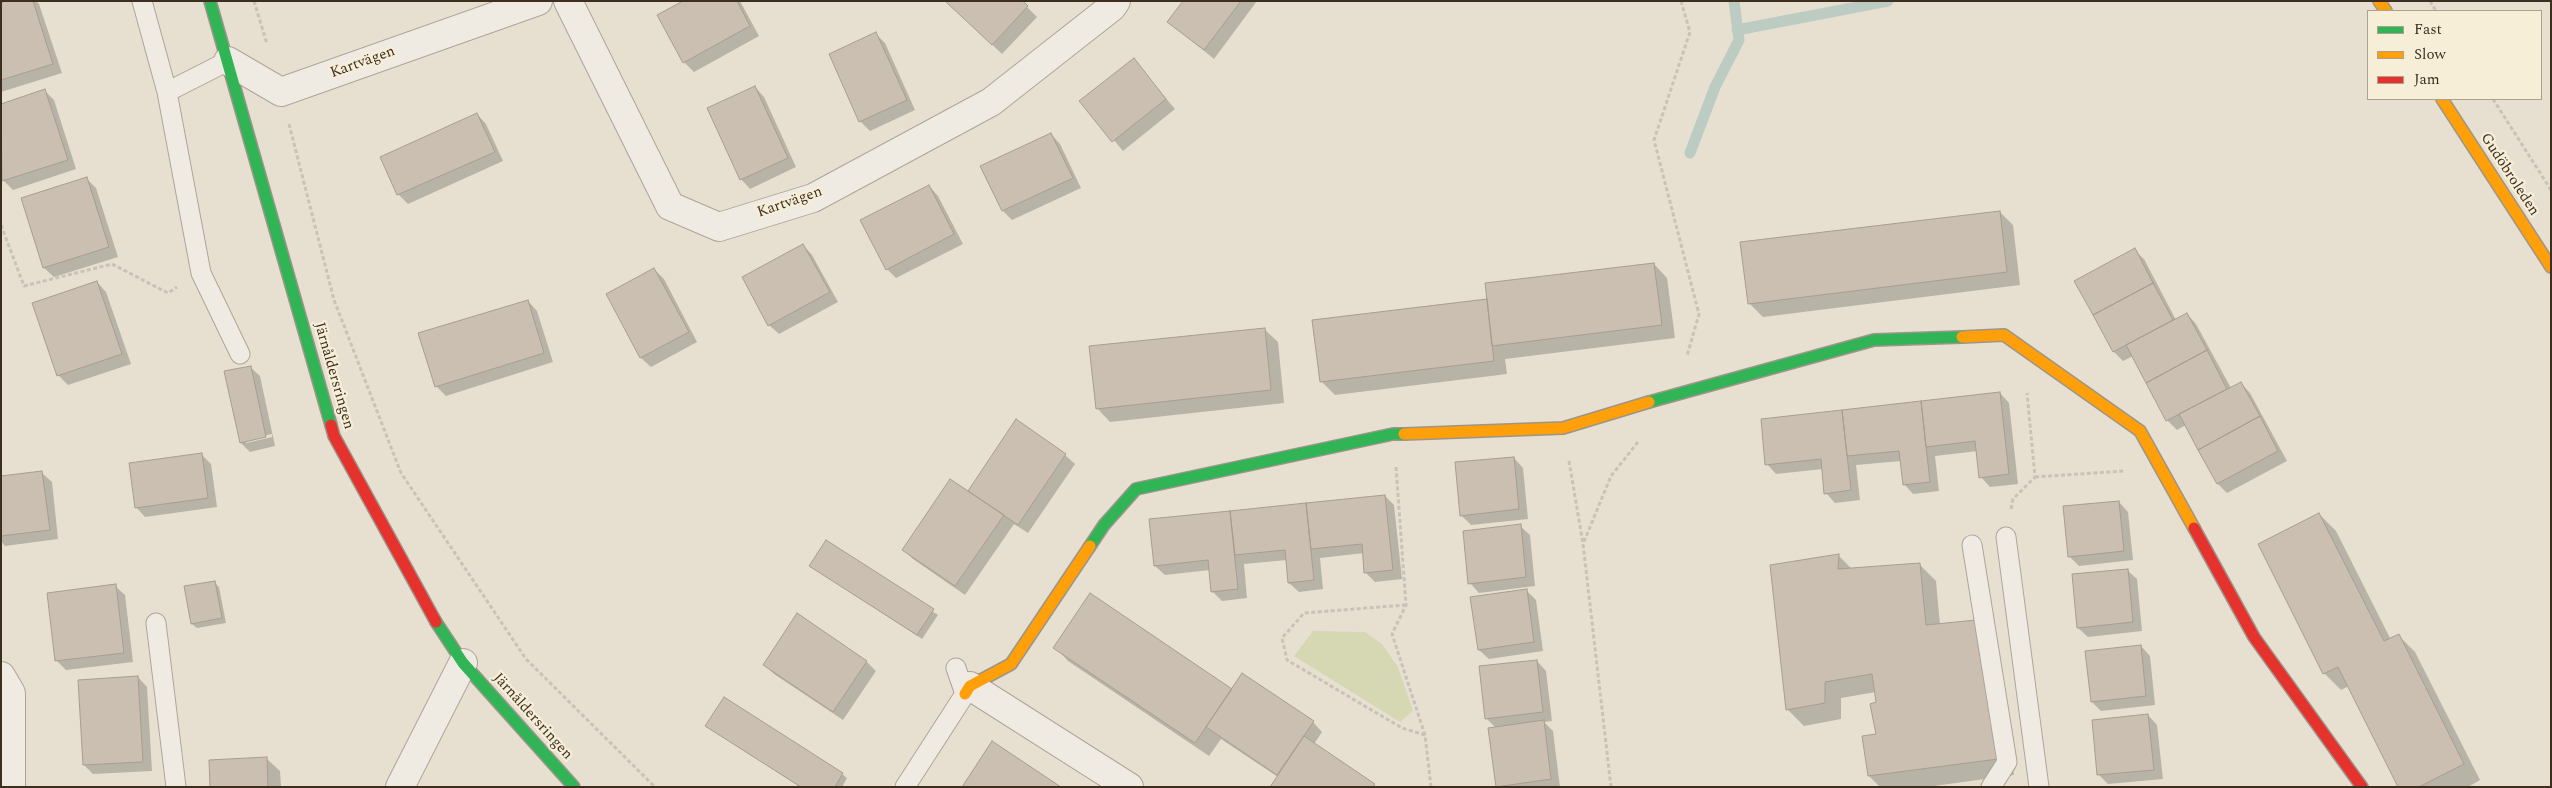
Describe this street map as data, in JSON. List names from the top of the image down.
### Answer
{
  "streets": {
    "street": ["Kartvägen", "Gudöbroleden", "Järnåldersringen"]
  },
  "legend": ["Fast", "Slow", "Jam"]
}
